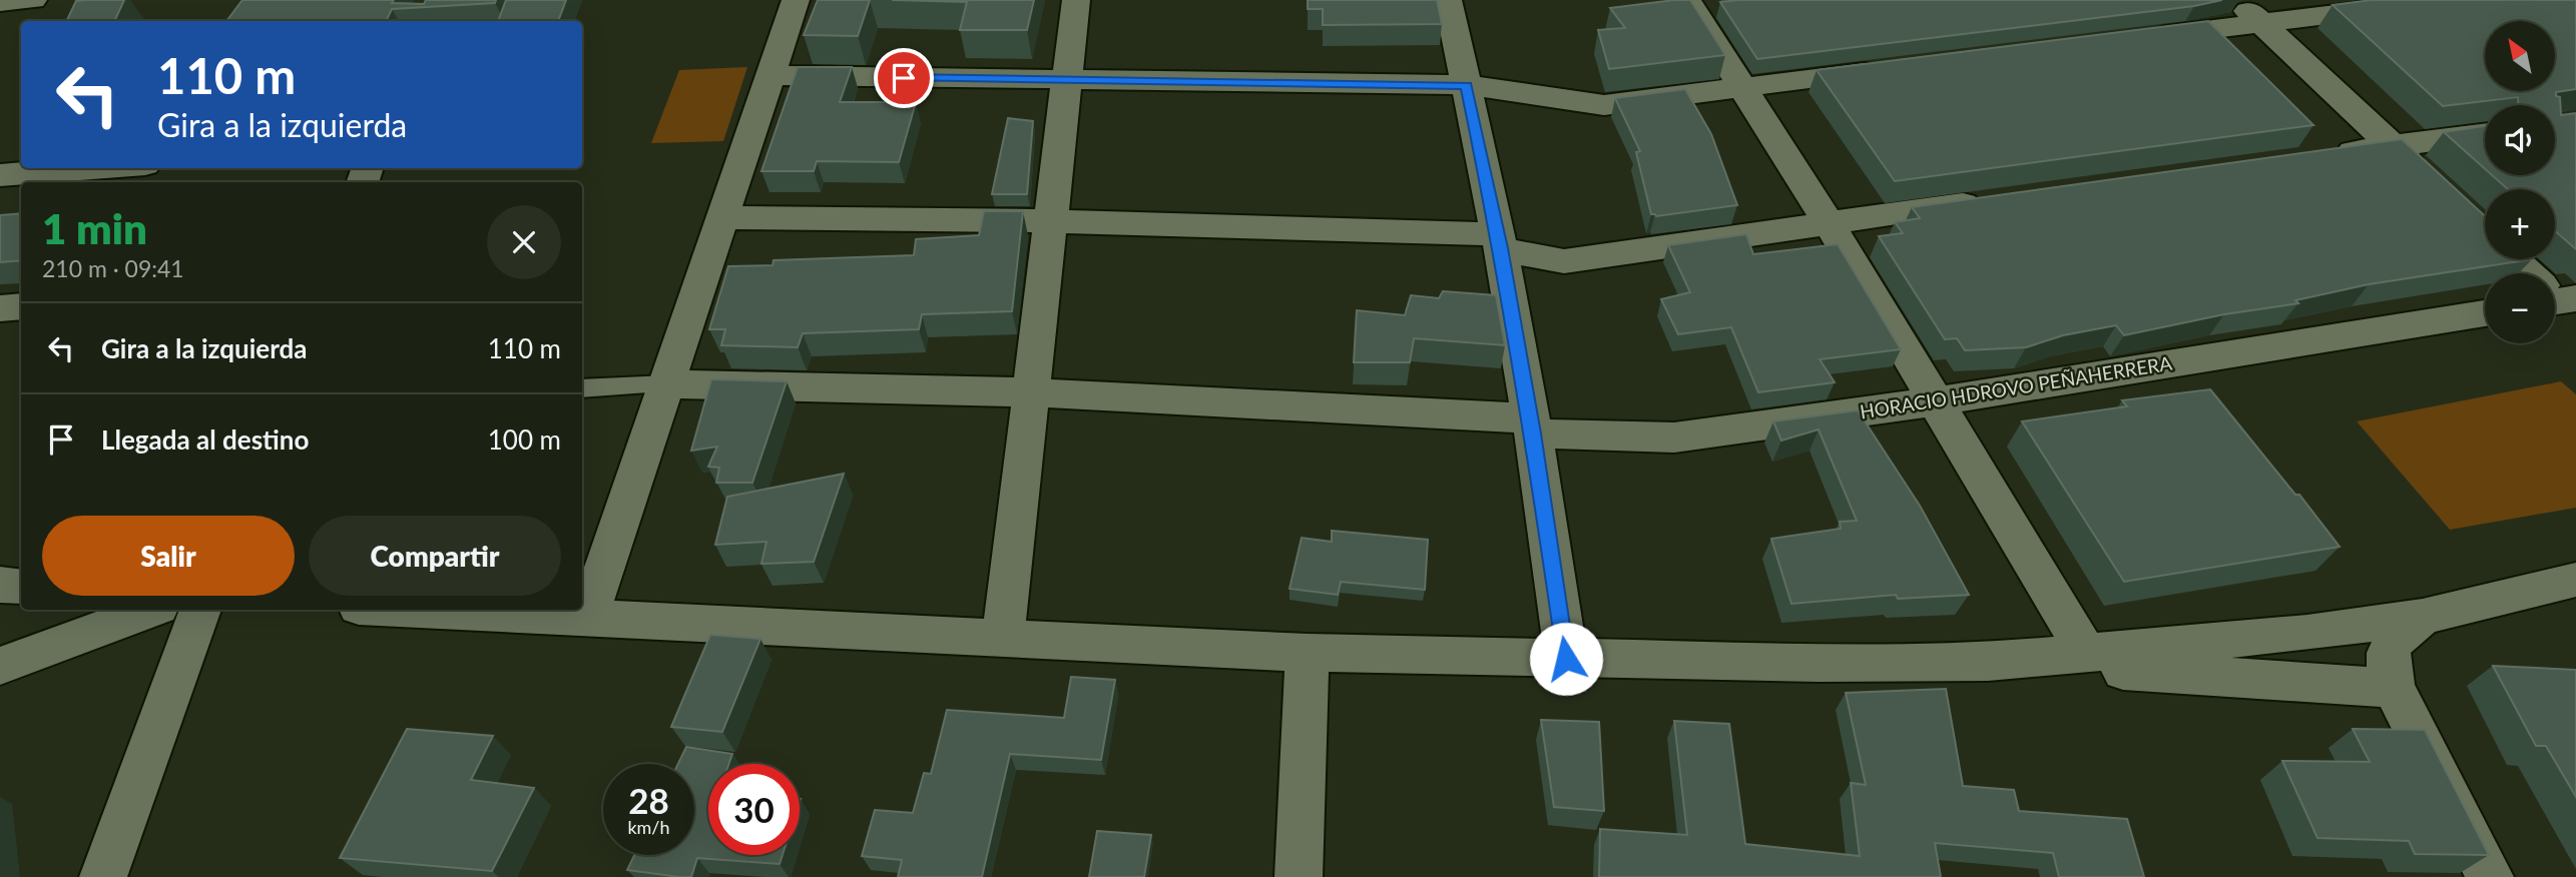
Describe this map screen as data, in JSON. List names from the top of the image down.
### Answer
{
  "streets": {
    "street": ["HORACIO HDROVO PEÑAHERRERA"]
  },
  "north": "top left",
  "page": {
    "map_buttons": ["+", "−"],
    "turn": ["110 m", "Gira a la izquierda"],
    "heading": ["1 min", "210 m · 09:41"],
    "list": [
      {
        "name": "Gira a la izquierda",
        "value": "110 m"
      },
      {
        "name": "Llegada al destino",
        "value": "100 m"
      }
    ],
    "buttons": ["Salir", "Compartir"],
    "speed": "28 km/h",
    "limit": "30"
  }
}
